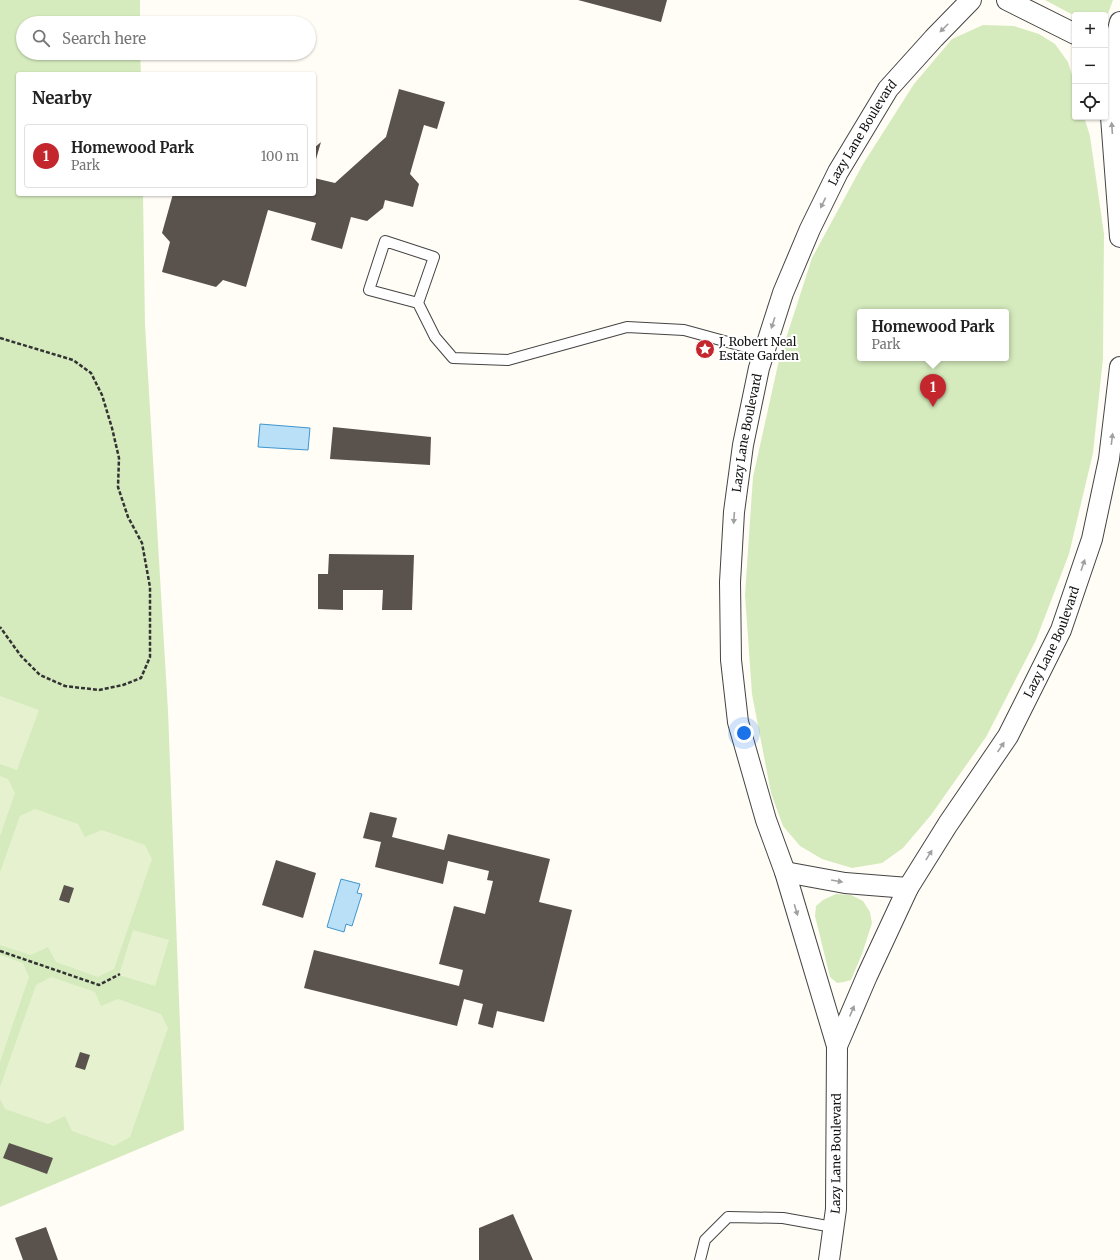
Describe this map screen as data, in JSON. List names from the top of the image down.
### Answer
{
  "streets": {
    "street": ["Lazy Lane Boulevard"]
  },
  "places": {
    "place": ["J. Robert Neal Estate Garden"]
  },
  "page": {
    "map_buttons": ["+", "−"],
    "search": "Search here",
    "heading": "Nearby",
    "list": [
      {
        "mark": "1",
        "name": "Homewood Park",
        "note": "Park",
        "value": "100 m"
      }
    ],
    "popup": ["Homewood Park", "Park"],
    "pins": "1"
  }
}
